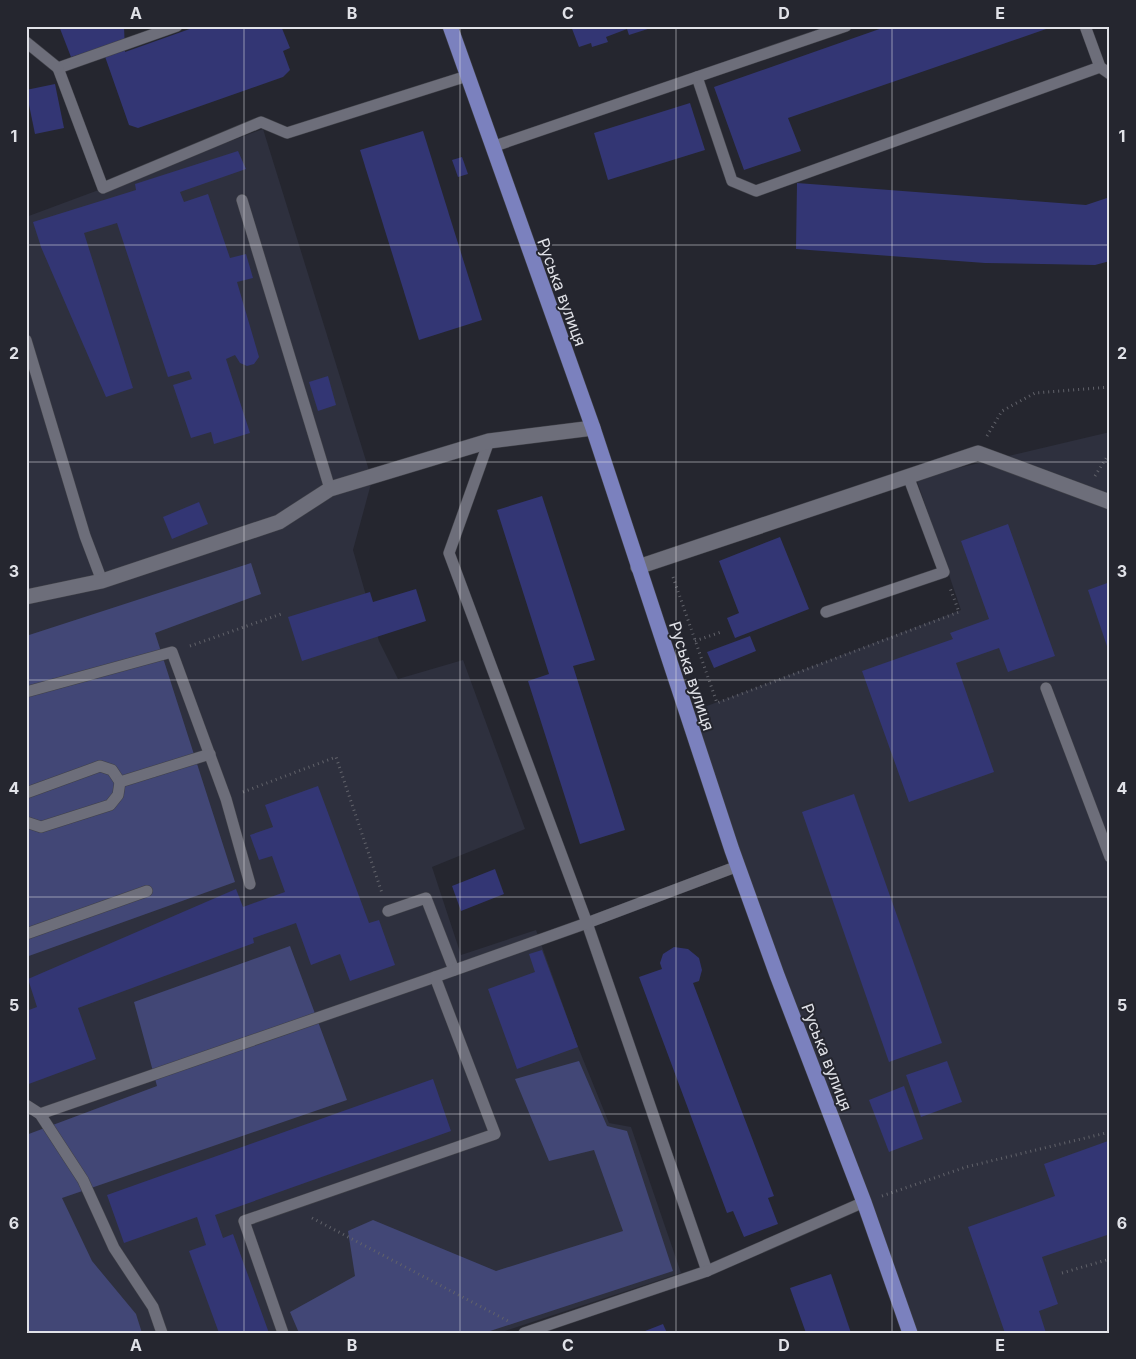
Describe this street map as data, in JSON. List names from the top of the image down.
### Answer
{
  "streets": {
    "main road": ["Руська вулиця"]
  },
  "grid": {
    "columns": [
      "A",
      "B",
      "C",
      "D",
      "E"
    ],
    "rows": [
      "1",
      "2",
      "3",
      "4",
      "5",
      "6"
    ]
  }
}
